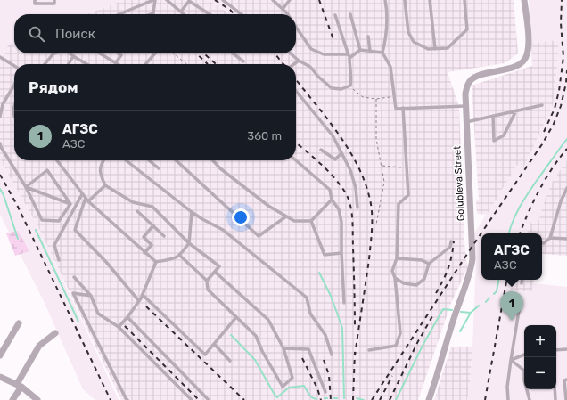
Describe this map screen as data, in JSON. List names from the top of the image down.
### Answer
{
  "streets": {
    "street": ["Golubleva Street"]
  },
  "page": {
    "search": "Поиск",
    "heading": "Рядом",
    "list": [
      {
        "mark": "1",
        "name": "АГЗС",
        "note": "АЗС",
        "value": "360 m"
      }
    ],
    "popup": ["АГЗС", "АЗС"],
    "pins": "1",
    "map_buttons": ["+", "−"]
  }
}
